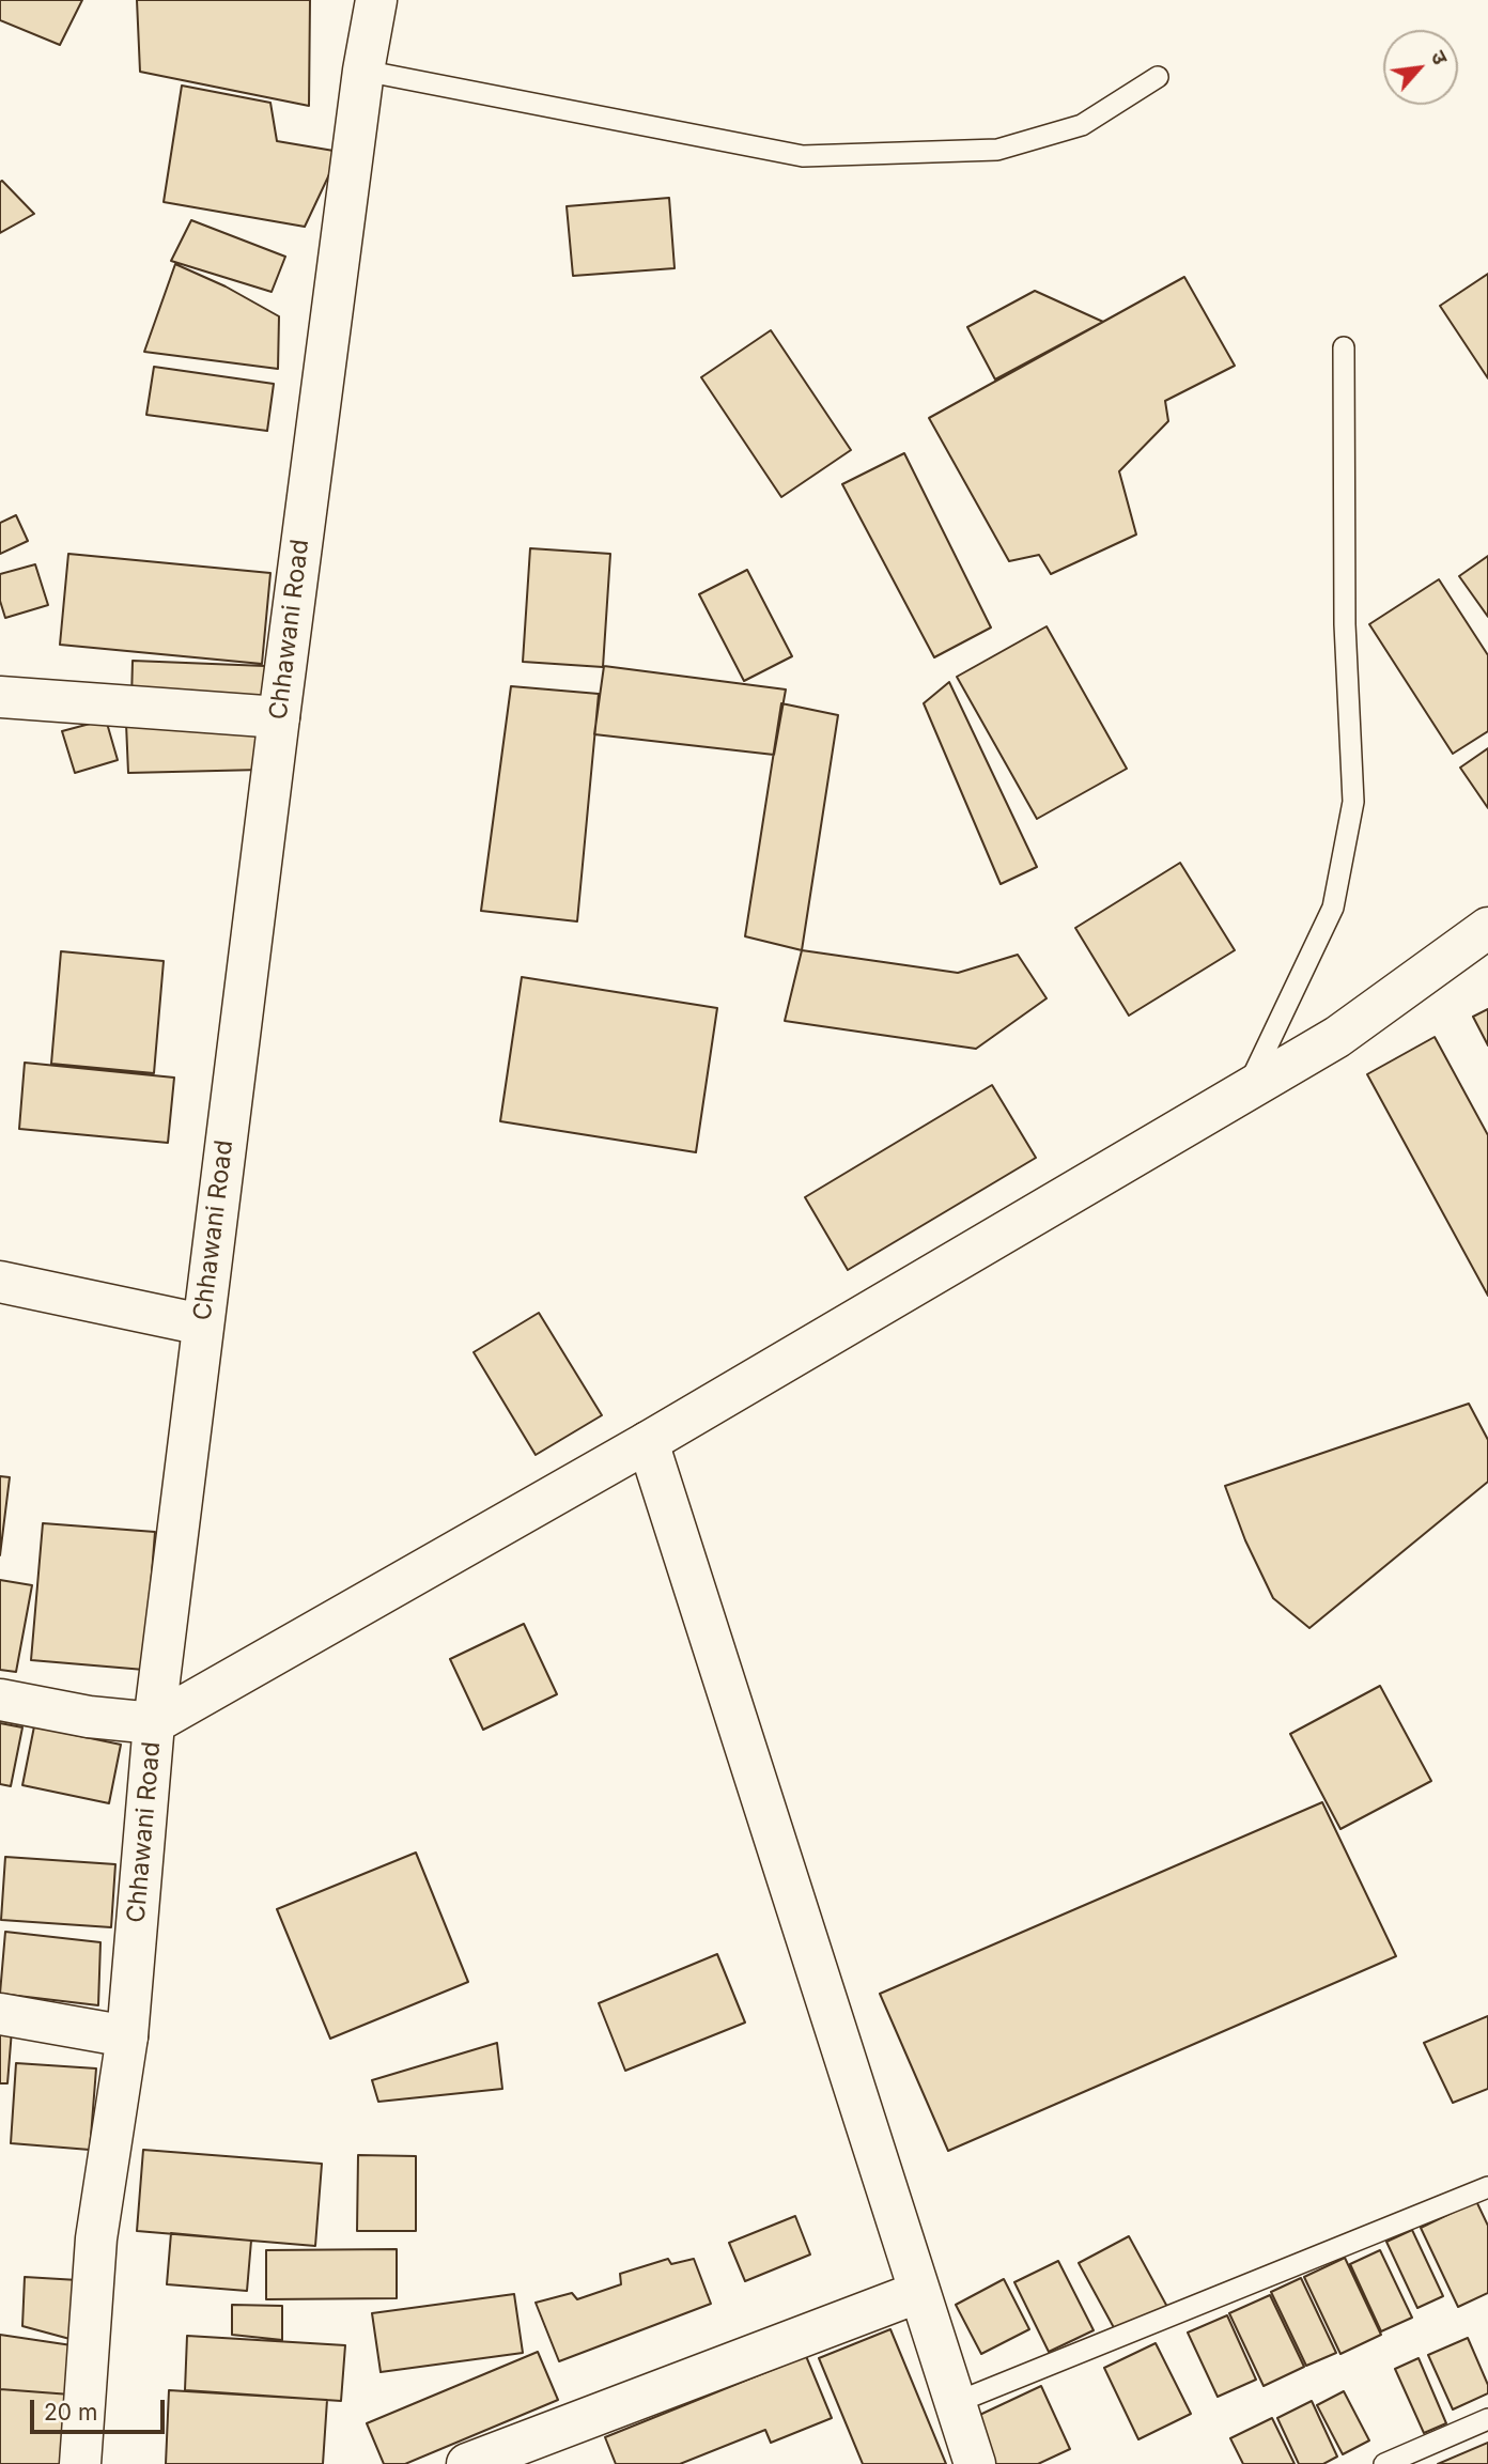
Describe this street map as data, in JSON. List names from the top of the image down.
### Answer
{
  "streets": {
    "street": ["Chhawani Road"]
  },
  "scale_bar": "20 m",
  "north": "top right"
}
